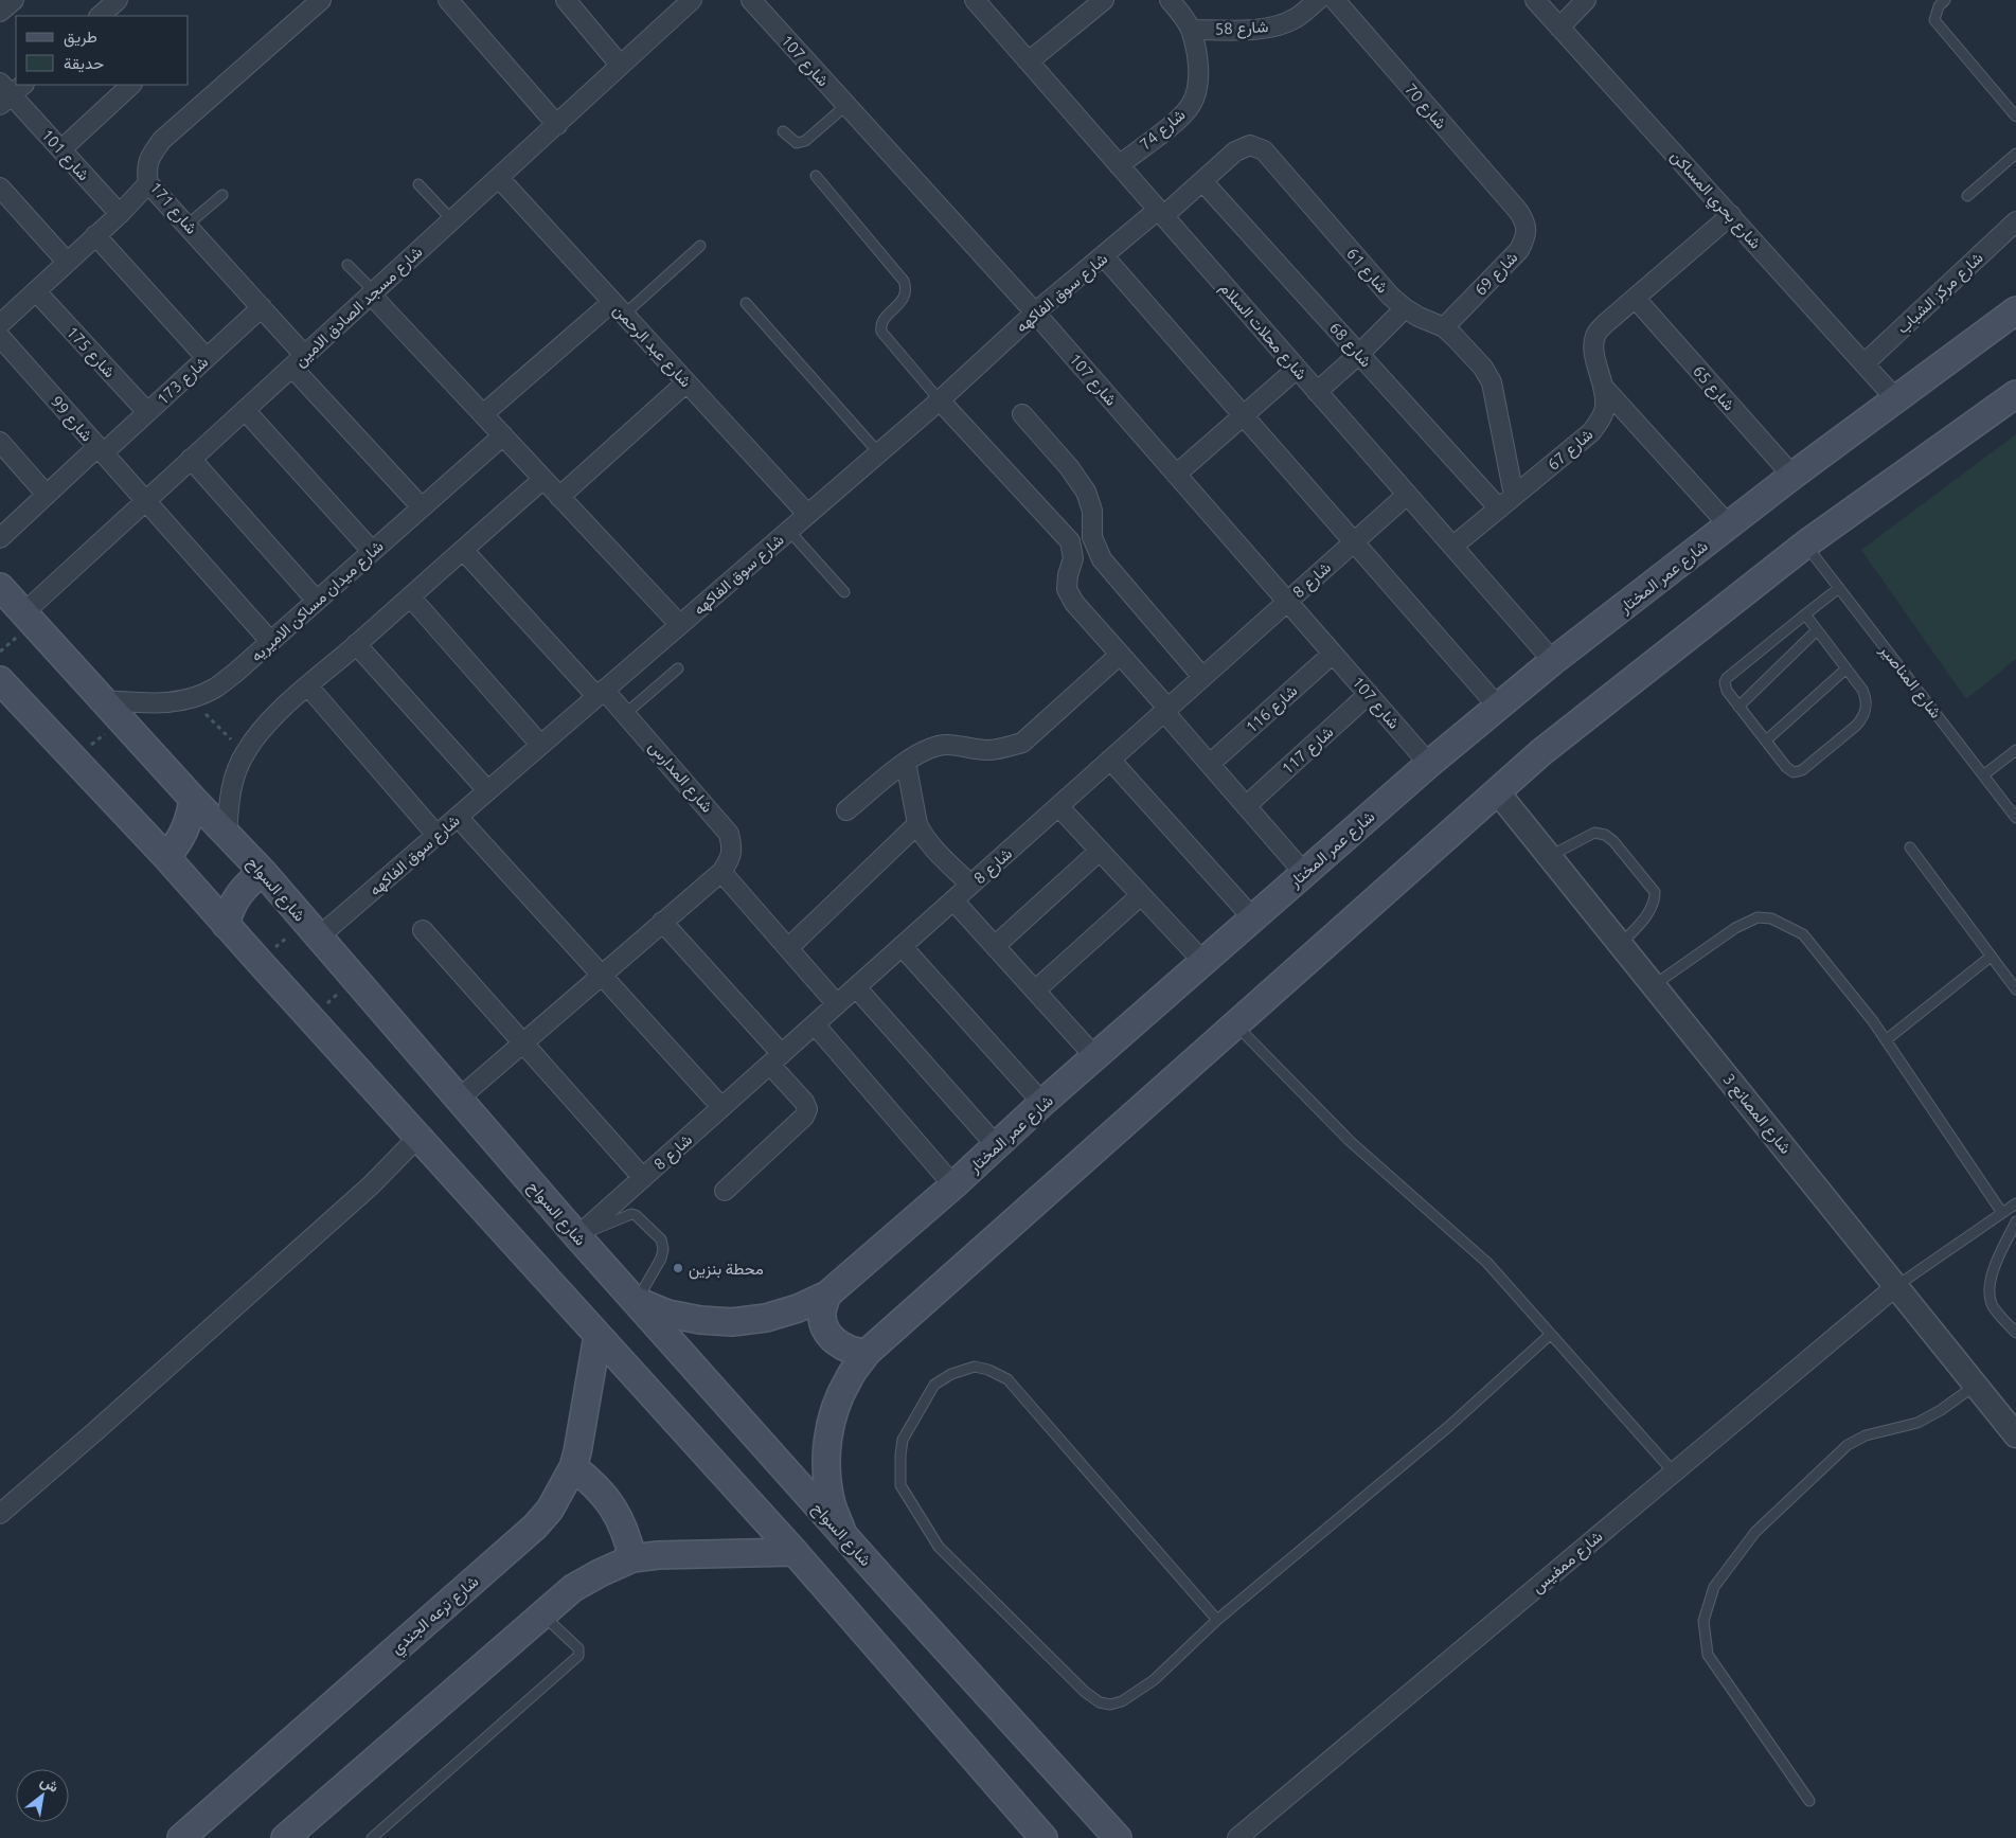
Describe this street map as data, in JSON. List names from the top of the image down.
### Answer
{
  "streets": {
    "main road": ["شارع عمر المختار", "شارع السواح", "شارع ترعه الجندي"],
    "street": [
      "شارع 58",
      "شارع 107",
      "شارع 70",
      "شارع 74",
      "شارع 101",
      "شارع بحري المساكن",
      "شارع 171",
      "شارع 61",
      "شارع 69",
      "شارع سوق الفاكهه",
      "شارع مركز الشباب",
      "شارع مسجد الصادق الامين",
      "شارع محلات السلام",
      "شارع 68",
      "شارع عبد الرحمن",
      "شارع 175",
      "شارع 173",
      "شارع 65",
      "شارع 99",
      "شارع 67",
      "شارع 8",
      "شارع ميدان مساكن الاميريه",
      "شارع 116",
      "شارع 117",
      "شارع المدارس",
      "شارع المصانع 3",
      "شارع ممفيس"
    ],
    "lane": ["شارع المناصير"]
  },
  "crossings": [
    ["شارع 58", "شارع 74"],
    ["شارع 107", "شارع سوق الفاكهه"],
    ["شارع 107", "شارع عمر المختار"],
    ["شارع 107", "شارع 8"],
    ["شارع 107", "شارع 116"],
    ["شارع 107", "شارع 117"],
    ["شارع 70", "شارع 69"],
    ["شارع 74", "شارع محلات السلام"],
    ["شارع بحري المساكن", "شارع مركز الشباب"],
    ["شارع بحري المساكن", "شارع 67"],
    ["شارع بحري المساكن", "شارع عمر المختار"],
    ["شارع 171", "شارع مسجد الصادق الامين"],
    ["شارع 171", "شارع 173"],
    ["شارع 171", "شارع ميدان مساكن الاميريه"],
    ["شارع 61", "شارع 69"],
    ["شارع 61", "شارع سوق الفاكهه"],
    ["شارع 61", "شارع محلات السلام"],
    ["شارع 61", "شارع 68"],
    ["شارع 61", "شارع 67"],
    ["شارع سوق الفاكهه", "شارع محلات السلام"],
    ["شارع سوق الفاكهه", "شارع عبد الرحمن"],
    ["شارع سوق الفاكهه", "شارع المدارس"],
    ["شارع سوق الفاكهه", "شارع السواح"],
    ["شارع مسجد الصادق الامين", "شارع عبد الرحمن"],
    ["شارع مسجد الصادق الامين", "شارع 99"],
    ["شارع مسجد الصادق الامين", "شارع السواح"],
    ["شارع محلات السلام", "شارع 67"],
    ["شارع محلات السلام", "شارع عمر المختار"],
    ["شارع محلات السلام", "شارع 8"],
    ["شارع 68", "شارع 67"],
    ["شارع 175", "شارع 173"],
    ["شارع 173", "شارع 99"],
    ["شارع 65", "شارع 67"],
    ["شارع 65", "شارع عمر المختار"],
    ["شارع 99", "شارع ميدان مساكن الاميريه"],
    ["شارع عمر المختار", "شارع السواح"],
    ["شارع 8", "شارع السواح"],
    ["شارع ميدان مساكن الاميريه", "شارع السواح"],
    ["شارع المصانع 3", "شارع ممفيس"]
  ],
  "places": ["محطة بنزين"],
  "legend": ["طريق", "حديقة"],
  "north": "top right"
}
